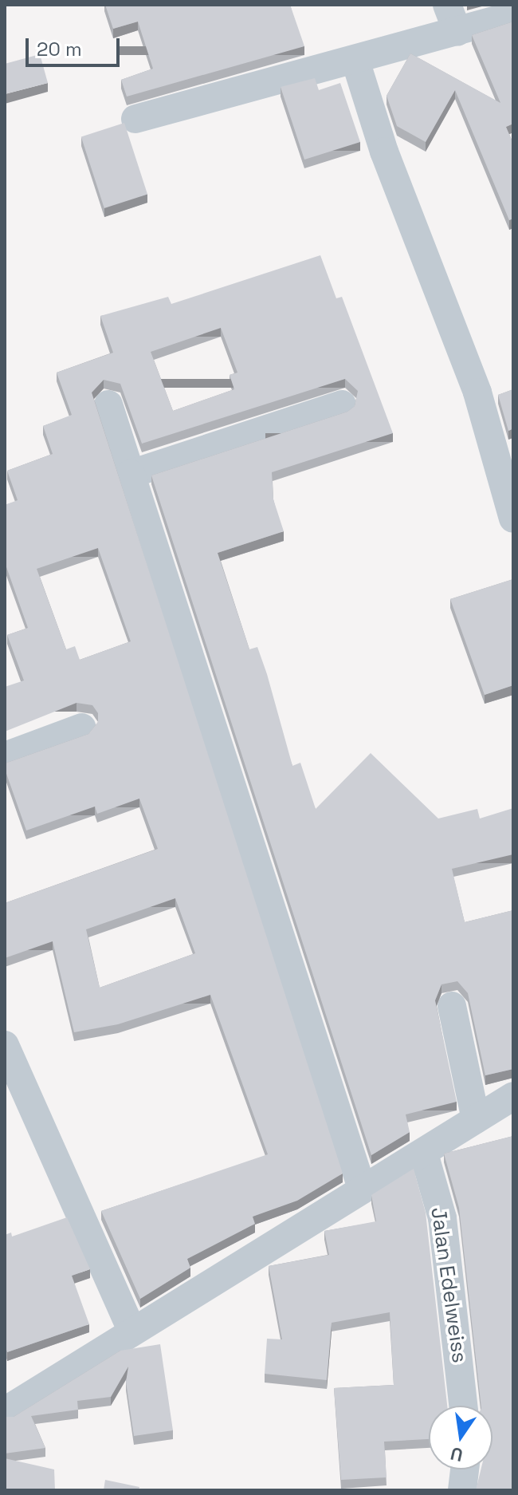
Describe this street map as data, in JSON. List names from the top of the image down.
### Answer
{
  "streets": {
    "street": ["Jalan Edelweiss"]
  },
  "scale_bar": "20 m",
  "north": "bottom"
}
